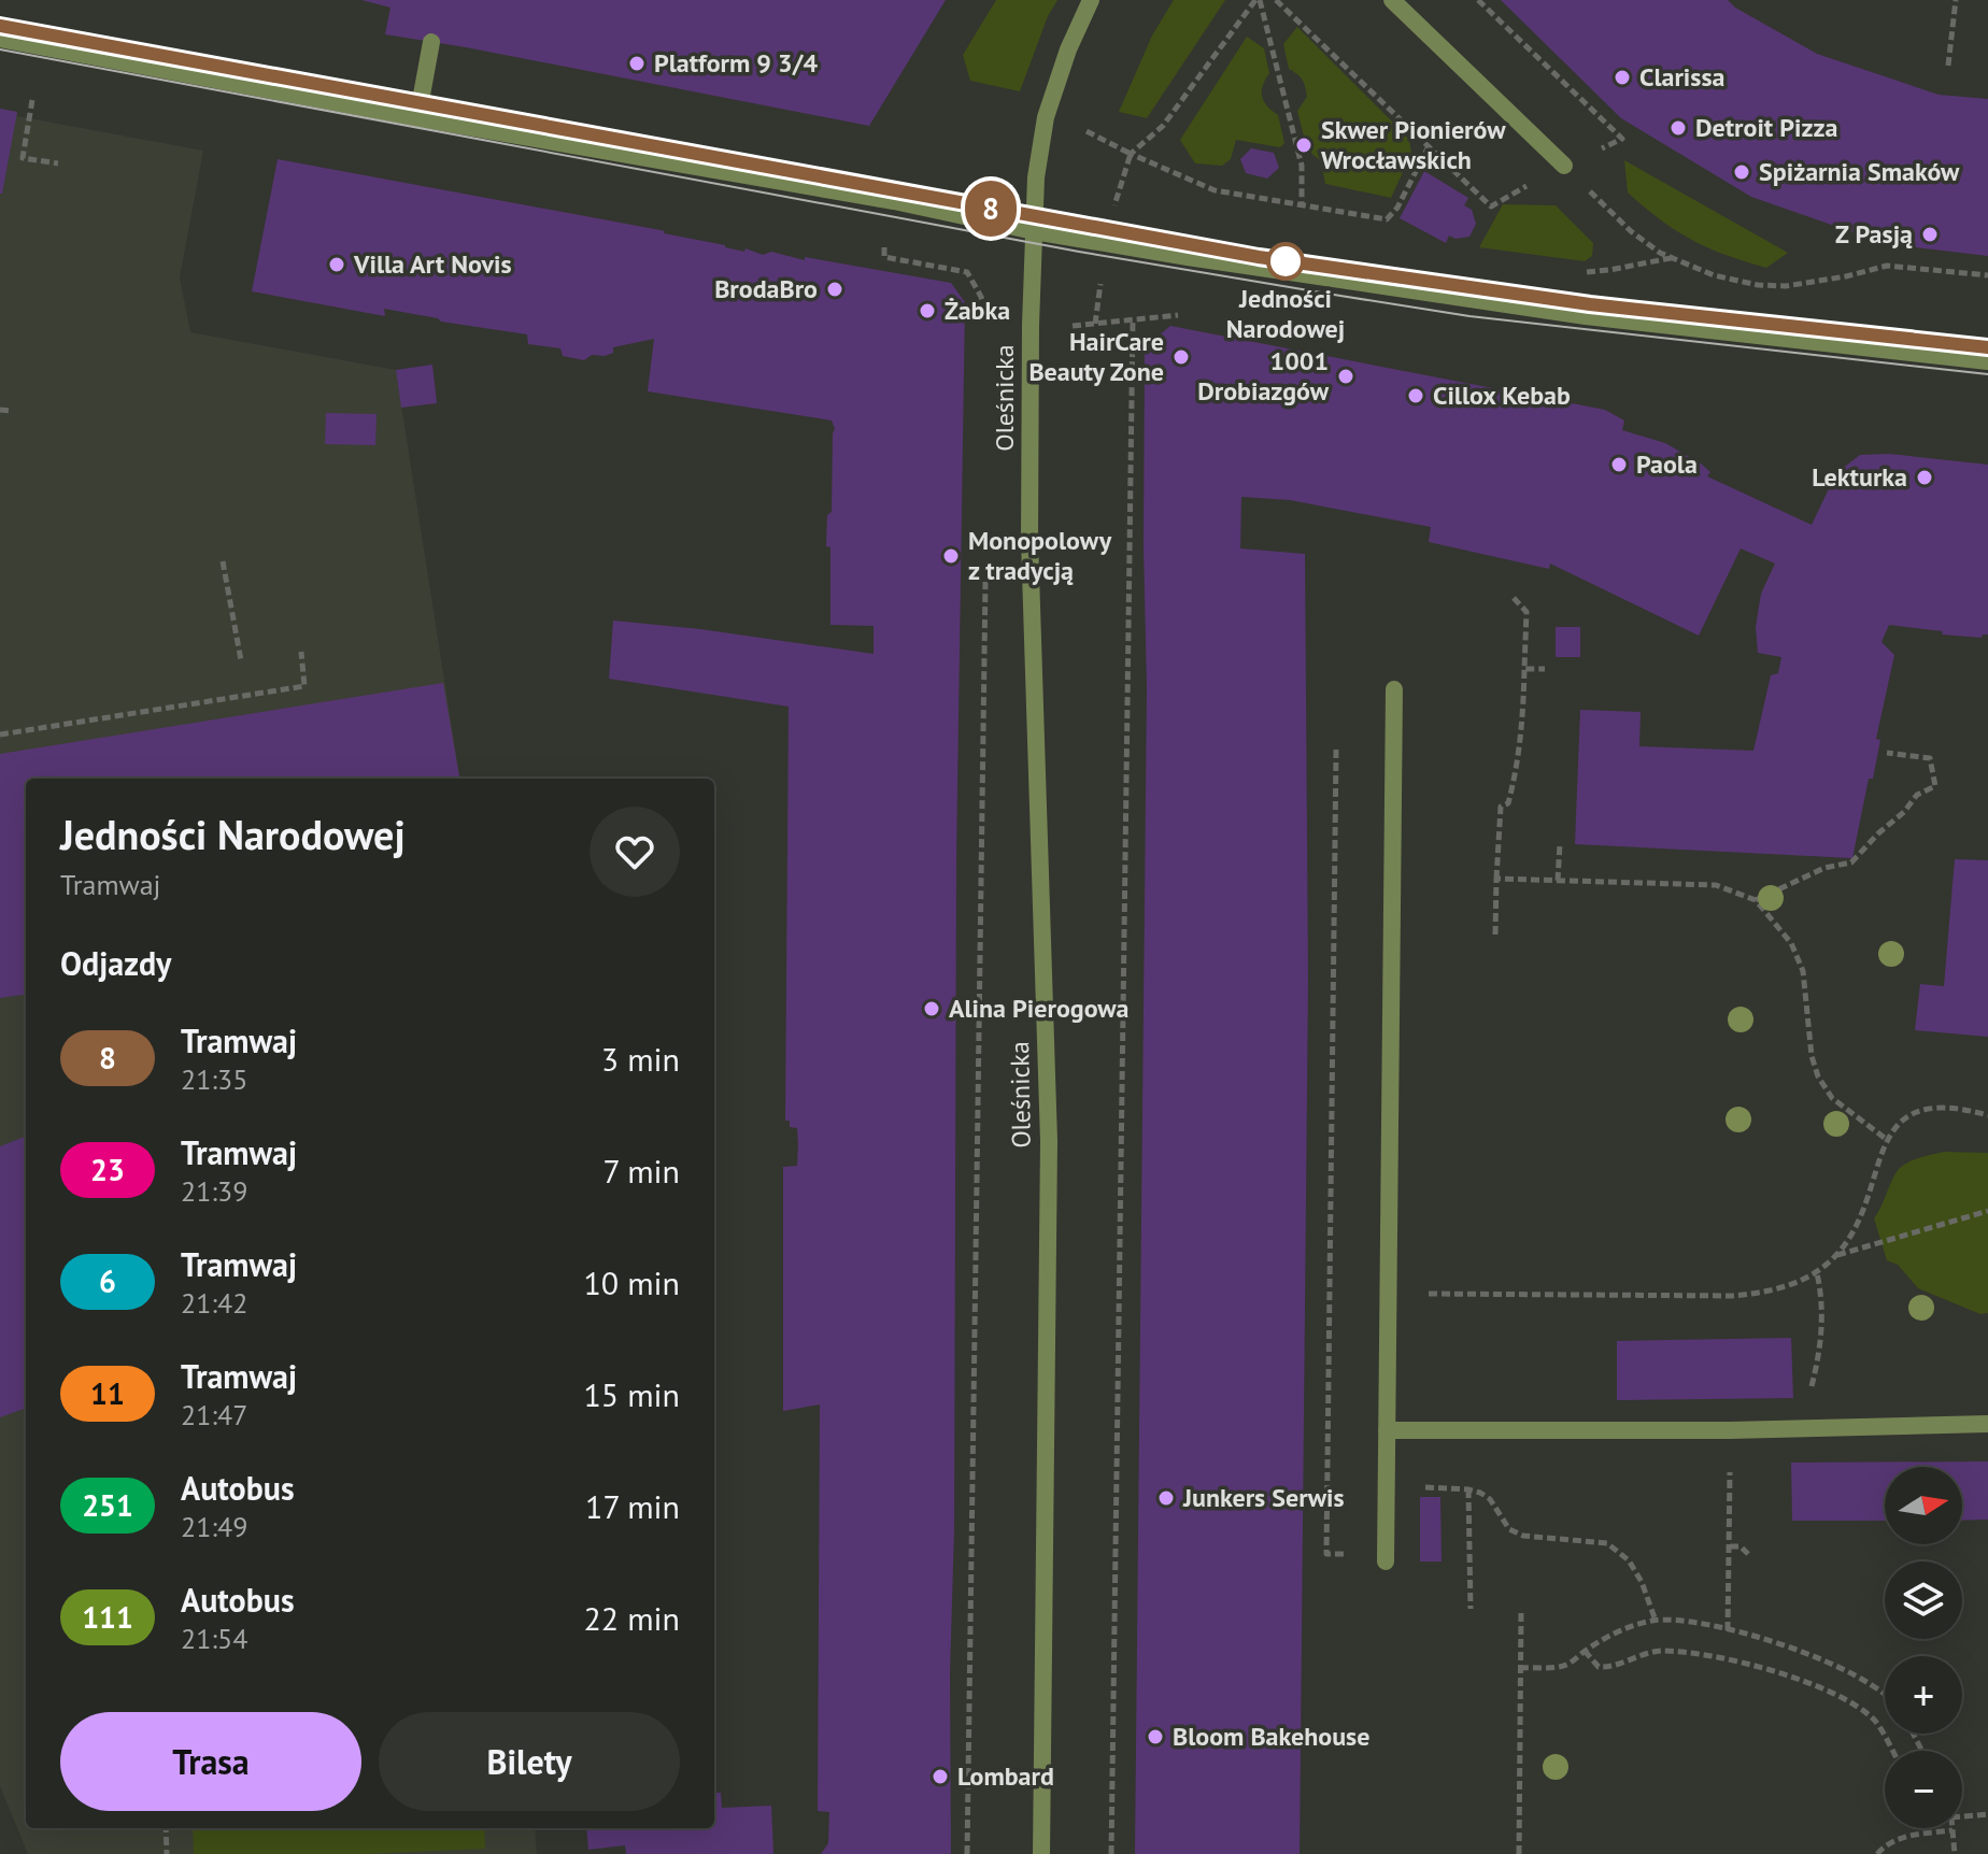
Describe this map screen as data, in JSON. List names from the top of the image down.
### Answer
{
  "streets": {
    "street": ["Oleśnicka"]
  },
  "places": [
    "Platform 9 3/4",
    "Clarissa",
    "Detroit Pizza",
    "Skwer Pionierów Wrocławskich",
    "Spiżarnia Smaków",
    "Z Pasją",
    "Jedności Narodowej",
    "Villa Art Novis",
    "BrodaBro",
    "Żabka",
    "HairCare Beauty Zone",
    "1001 Drobiazgów",
    "Cillox Kebab",
    "Paola",
    "Lekturka",
    "Monopolowy z tradycją",
    "Alina Pierogowa",
    "Junkers Serwis",
    "Bloom Bakehouse",
    "Lombard"
  ],
  "lines": ["tram line 8"],
  "north": "right",
  "page": {
    "on_map": "8",
    "heading": [
      ["Jedności Narodowej", "Tramwaj"],
      "Odjazdy"
    ],
    "list": [
      {
        "mark": "8",
        "name": "Tramwaj",
        "note": "21:35",
        "value": "3 min"
      },
      {
        "mark": "23",
        "name": "Tramwaj",
        "note": "21:39",
        "value": "7 min"
      },
      {
        "mark": "6",
        "name": "Tramwaj",
        "note": "21:42",
        "value": "10 min"
      },
      {
        "mark": "11",
        "name": "Tramwaj",
        "note": "21:47",
        "value": "15 min"
      },
      {
        "mark": "251",
        "name": "Autobus",
        "note": "21:49",
        "value": "17 min"
      },
      {
        "mark": "111",
        "name": "Autobus",
        "note": "21:54",
        "value": "22 min"
      }
    ],
    "map_buttons": ["+", "−"],
    "buttons": ["Trasa", "Bilety"]
  }
}
